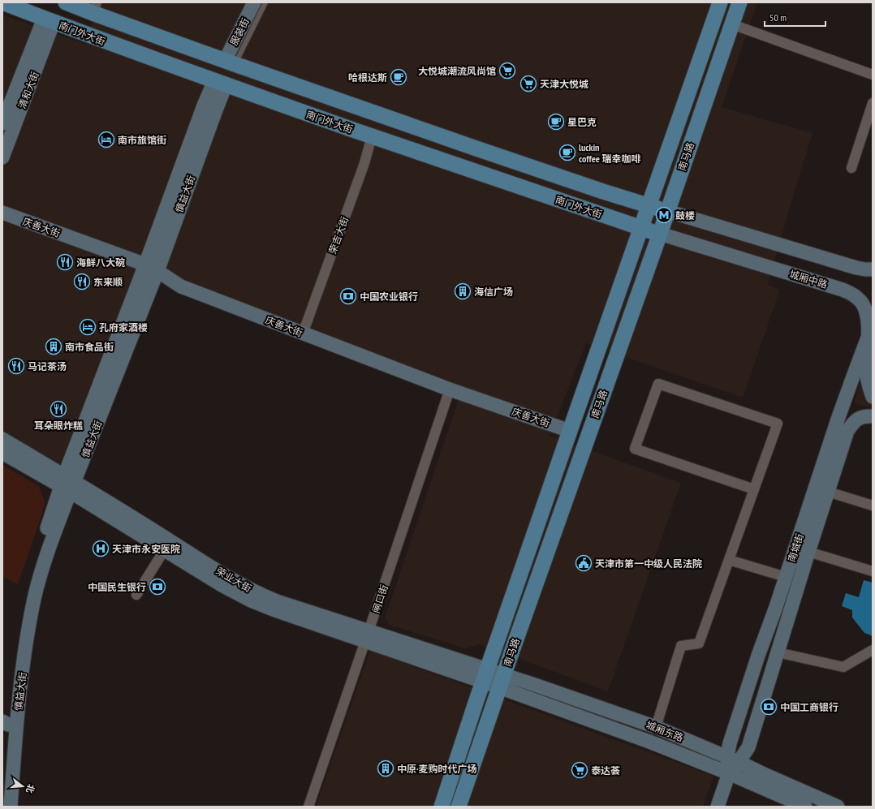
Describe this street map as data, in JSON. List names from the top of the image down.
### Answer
{
  "streets": {
    "main road": ["南门外大街", "南马路"],
    "street": [
      "服装街",
      "清和大街",
      "慎益大街",
      "庆善大街",
      "荣吉大街",
      "城厢中路",
      "南城街",
      "荣业大街",
      "闸口街",
      "城厢东路"
    ]
  },
  "crossings": [
    ["南门外大街", "清和大街"],
    ["南门外大街", "南马路"],
    ["南门外大街", "慎益大街"],
    ["南门外大街", "荣吉大街"],
    ["南门外大街", "城厢中路"],
    ["南马路", "庆善大街"],
    ["南马路", "城厢中路"],
    ["南马路", "荣业大街"],
    ["南马路", "城厢东路"],
    ["慎益大街", "庆善大街"],
    ["慎益大街", "荣业大街"],
    ["庆善大街", "荣吉大街"],
    ["庆善大街", "闸口街"],
    ["城厢中路", "南城街"],
    ["南城街", "城厢东路"],
    ["荣业大街", "闸口街"],
    ["荣业大街", "城厢东路"]
  ],
  "places": {
    "supermarket": ["大悦城潮流风尚馆", "天津大悦城", "泰达荟"],
    "cafe": ["哈根达斯", "星巴克", "luckin coffee 瑞幸咖啡"],
    "hotel": ["南市旅馆街", "孔府家酒楼"],
    "metro station": ["鼓楼"],
    "restaurant": [
      "海鲜八大碗",
      "东来顺",
      "马记茶汤",
      "耳朵眼炸糕"
    ],
    "building": ["海信广场", "南市食品街", "中原·麦购时代广场"],
    "bank": ["中国农业银行", "中国民生银行", "中国工商银行"],
    "hospital": ["天津市永安医院"],
    "public building": ["天津市第一中级人民法院"]
  },
  "scale_bar": "50 m",
  "north": "right"
}
